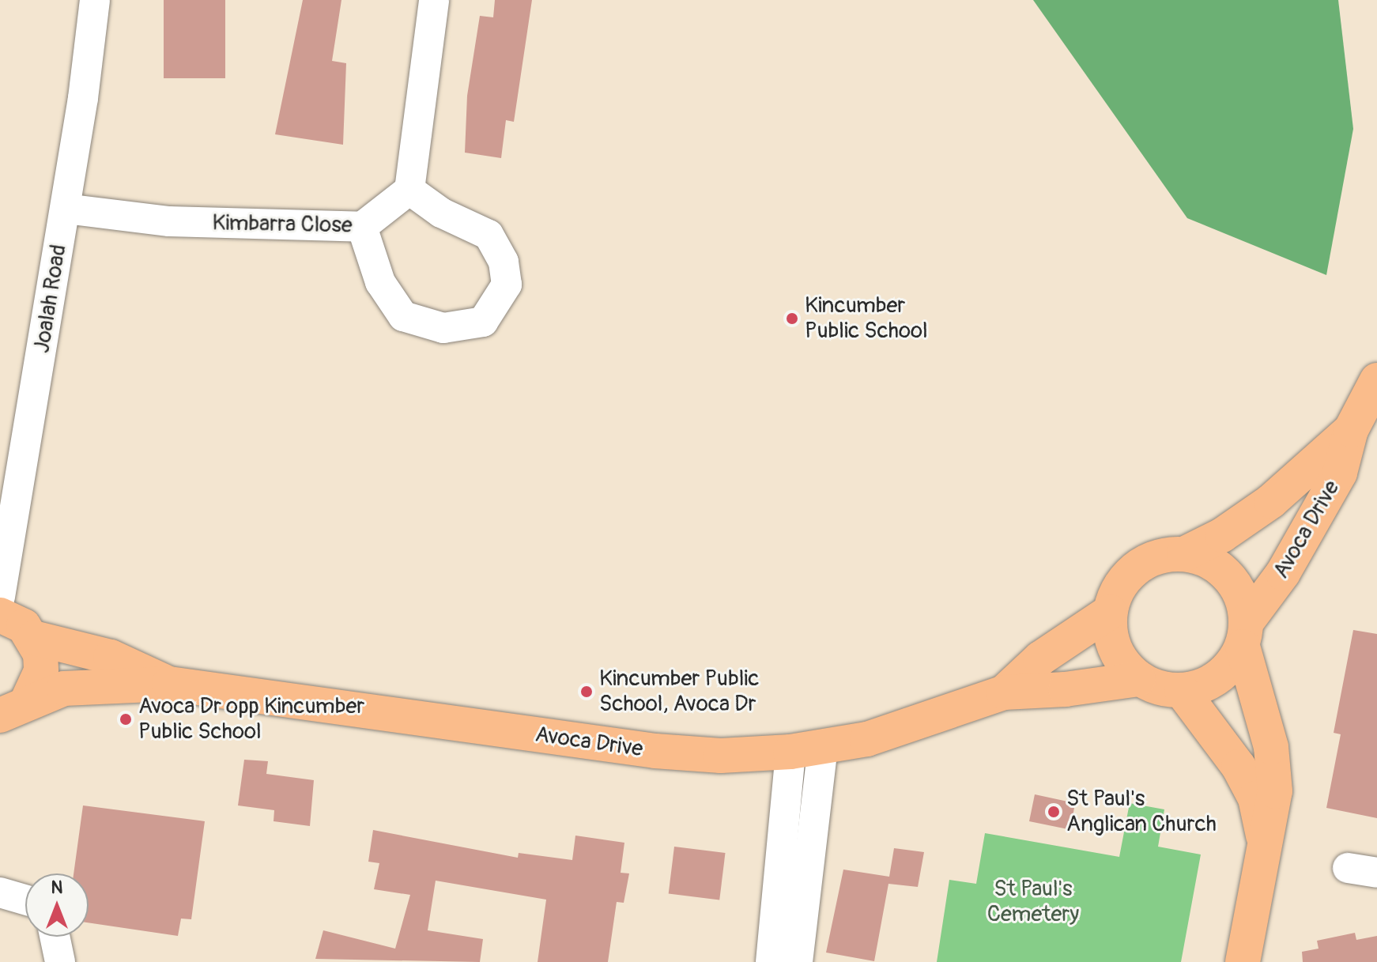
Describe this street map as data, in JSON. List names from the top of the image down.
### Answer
{
  "streets": {
    "main road": ["Avoca Drive"],
    "street": ["Kimbarra Close", "Joalah Road"]
  },
  "crossings": [
    ["Kimbarra Close", "Joalah Road"]
  ],
  "parks": ["St Paul's Cemetery"],
  "places": [
    "Kincumber Public School",
    "Kincumber Public School, Avoca Dr",
    "Avoca Dr opp Kincumber Public School",
    "St Paul's Anglican Church"
  ],
  "north": "top"
}
